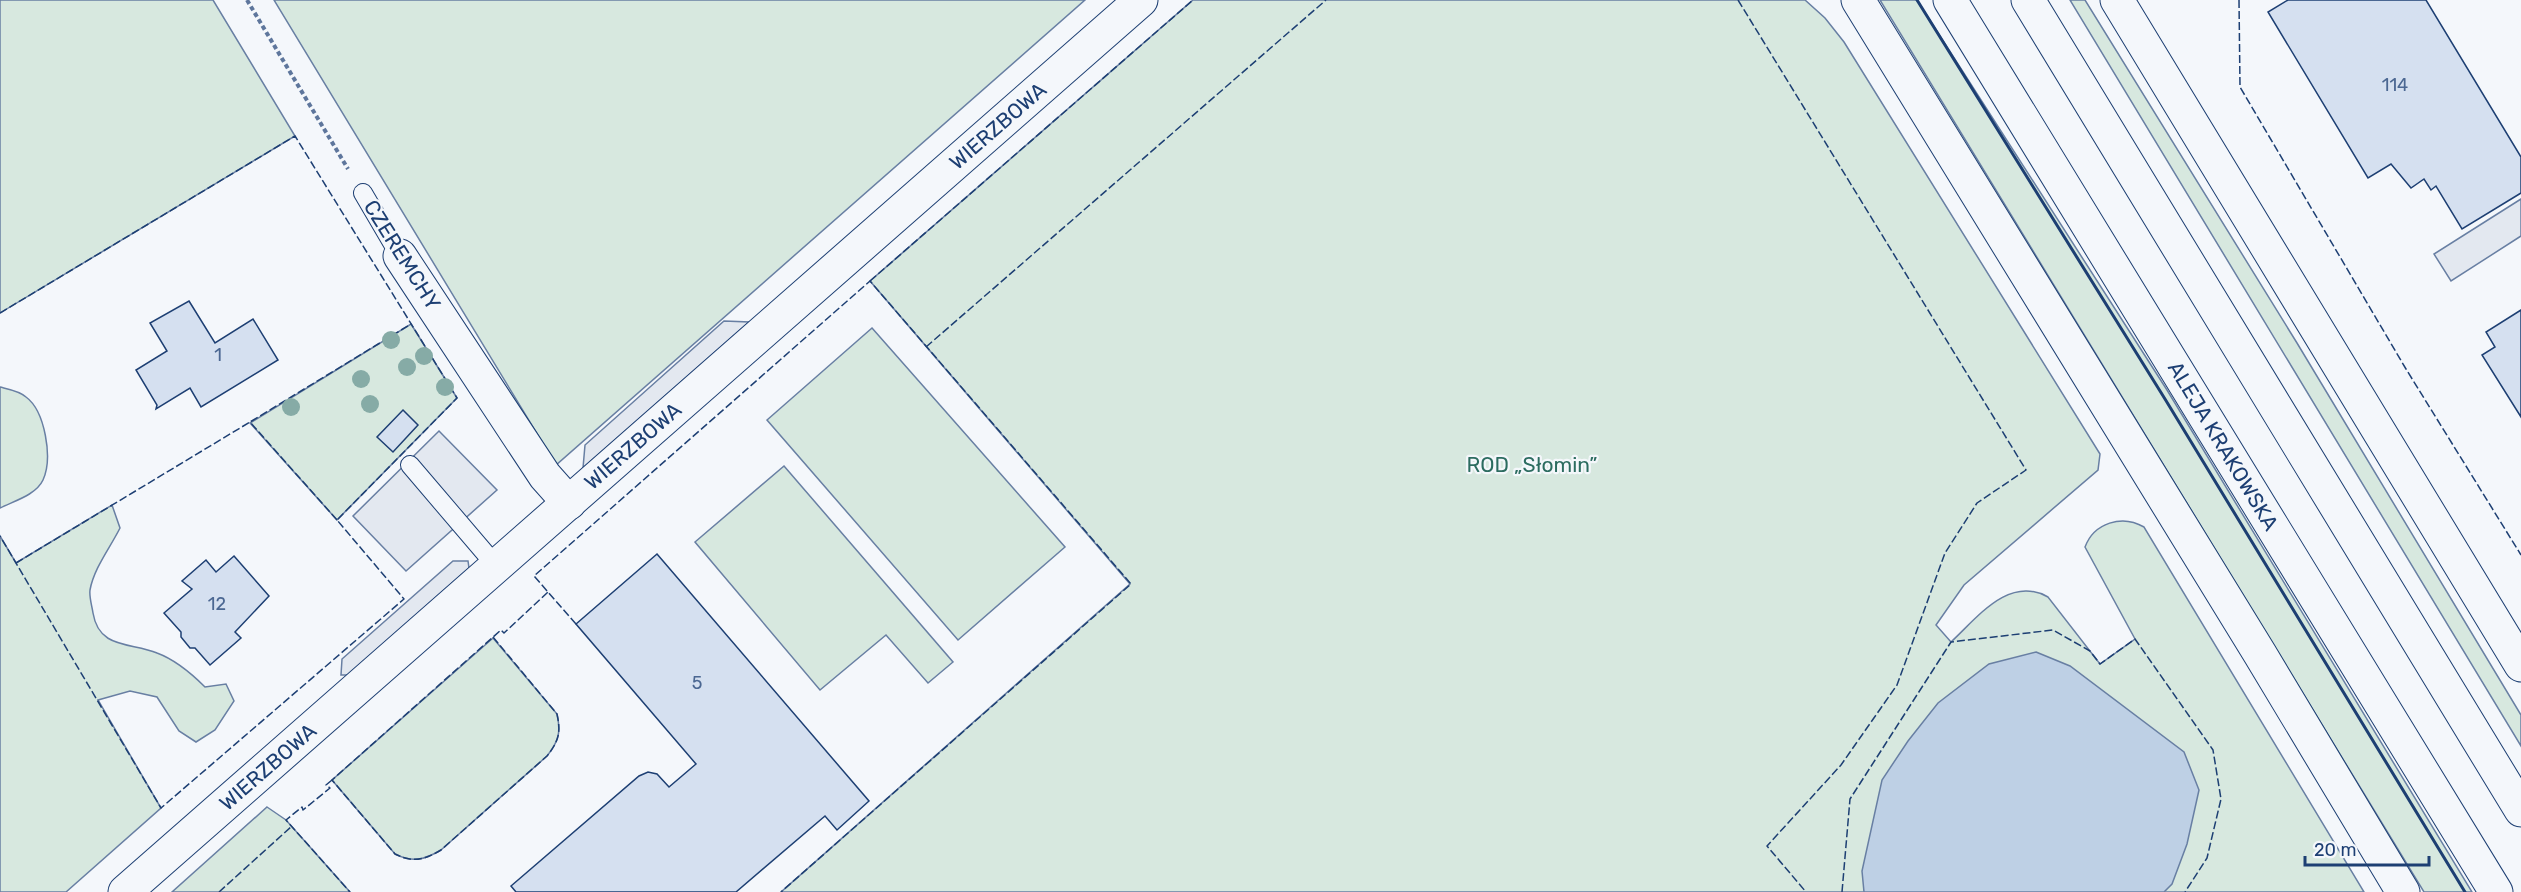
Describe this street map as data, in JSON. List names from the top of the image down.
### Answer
{
  "streets": {
    "street": ["WIERZBOWA", "CZEREMCHY", "ALEJA KRAKOWSKA"]
  },
  "crossings": [
    ["WIERZBOWA", "CZEREMCHY"]
  ],
  "parks": ["ROD „Słomin”"],
  "house_numbers": [
    "114",
    "1",
    "12",
    "5"
  ],
  "scale_bar": "20 m"
}
